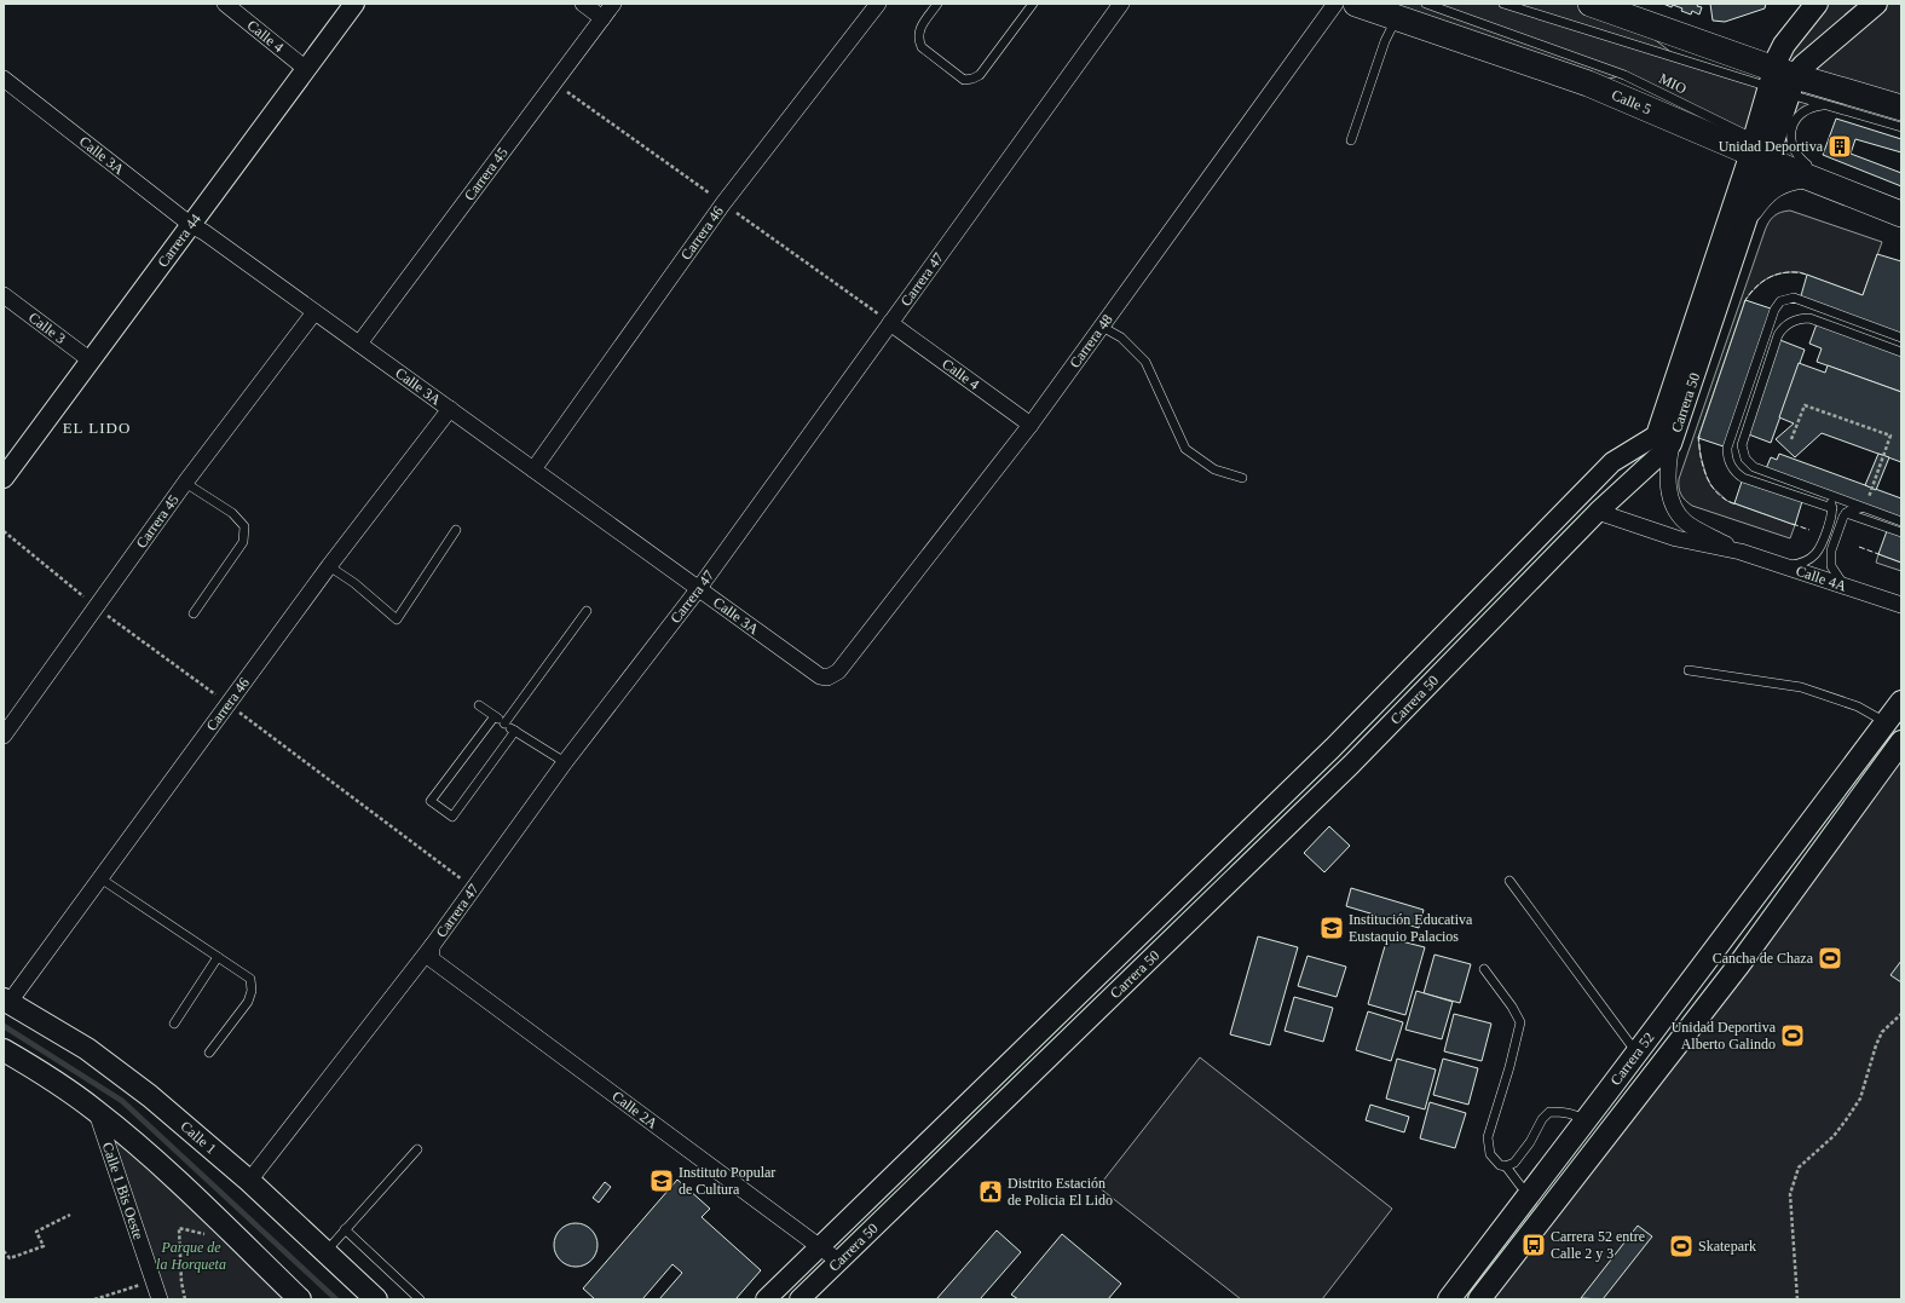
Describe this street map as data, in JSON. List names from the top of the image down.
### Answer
{
  "streets": {
    "main road": [
      "Calle 5",
      "Carrera 50",
      "Carrera 52",
      "Calle 1"
    ],
    "street": [
      "Calle 4",
      "Calle 3A",
      "Carrera 45",
      "Carrera 46",
      "Carrera 44",
      "Carrera 47",
      "Calle 3",
      "Carrera 48",
      "Calle 4A",
      "Calle 2A",
      "Calle 1 Bis Oeste"
    ],
    "lane": ["MIO"]
  },
  "crossings": [
    ["Calle 4", "Carrera 44"],
    ["Calle 4", "Carrera 47"],
    ["Calle 4", "Carrera 48"],
    ["MIO", "Calle 5"],
    ["MIO", "Carrera 50"],
    ["Calle 5", "Carrera 50"],
    ["Calle 3A", "Carrera 45"],
    ["Calle 3A", "Carrera 46"],
    ["Calle 3A", "Carrera 44"],
    ["Calle 3A", "Carrera 47"],
    ["Calle 3A", "Carrera 48"],
    ["Carrera 46", "Calle 1"],
    ["Carrera 44", "Calle 3"],
    ["Carrera 47", "Calle 2A"],
    ["Carrera 47", "Calle 1"],
    ["Carrera 50", "Calle 4A"],
    ["Carrera 50", "Calle 2A"]
  ],
  "districts": ["EL LIDO"],
  "parks": ["Parque de la Horqueta"],
  "places": {
    "building": ["Unidad Deportiva"],
    "school or university": ["Institución Educativa Eustaquio Palacios", "Instituto Popular de Cultura"],
    "sports": ["Cancha de Chaza", "Unidad Deportiva Alberto Galindo", "Skatepark"],
    "public building": ["Distrito Estación de Policia El Lido"],
    "bus stop": ["Carrera 52 entre Calle 2 y 3"]
  }
}
